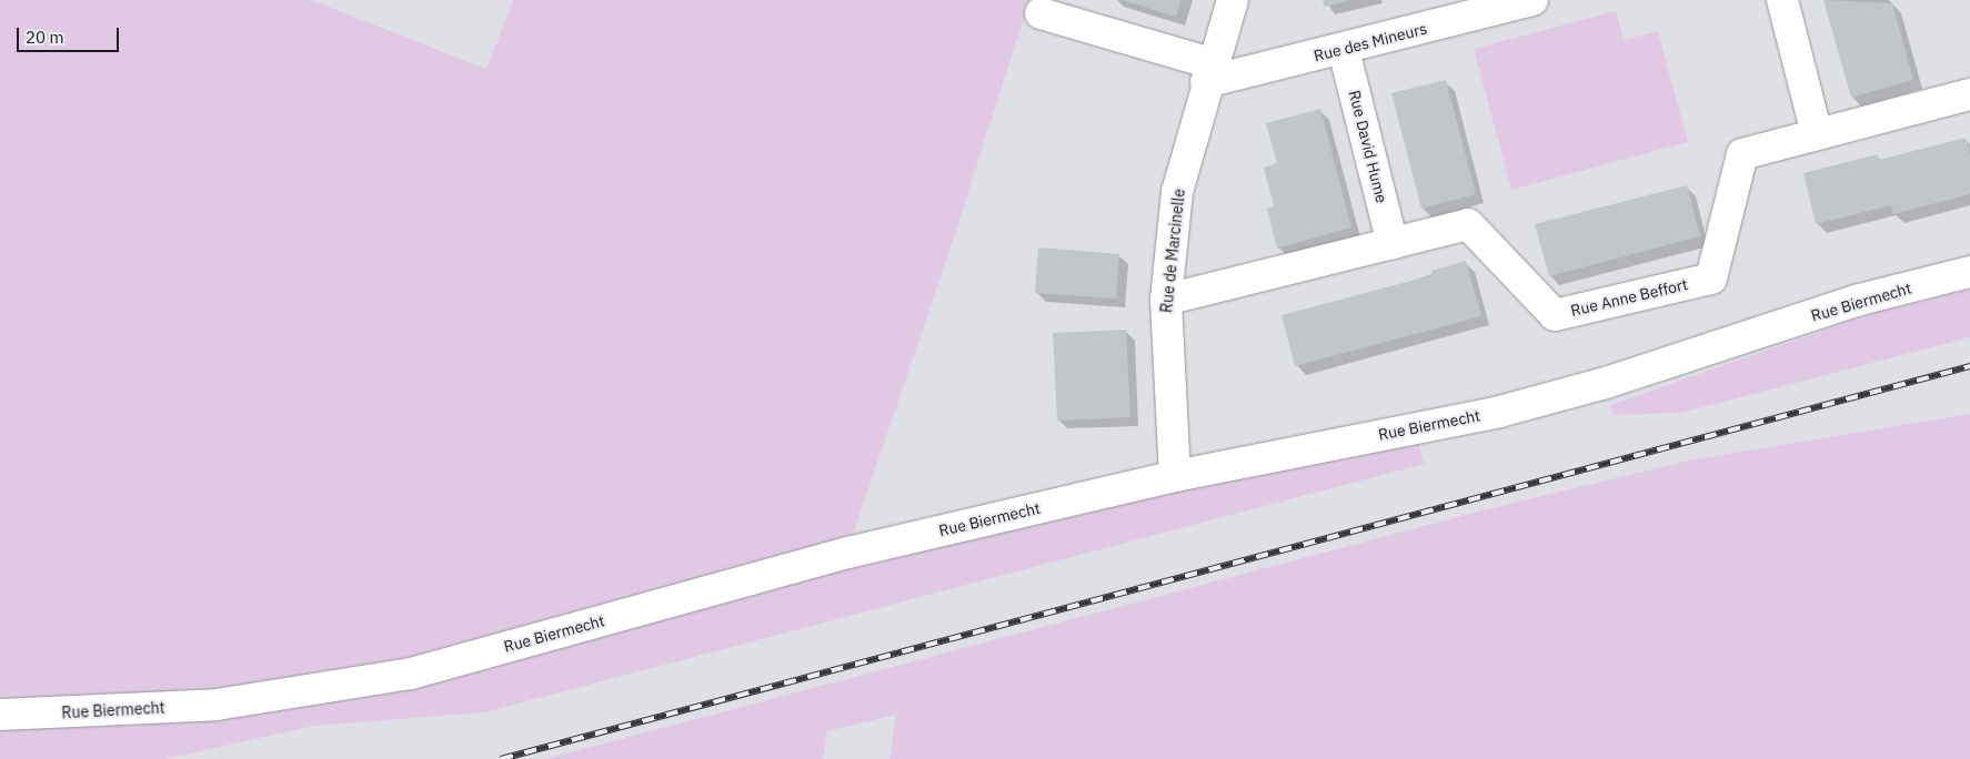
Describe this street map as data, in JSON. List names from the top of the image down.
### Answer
{
  "streets": {
    "street": [
      "Rue des Mineurs",
      "Rue David Hume",
      "Rue de Marcinelle",
      "Rue Anne Beffort",
      "Rue Biermecht"
    ]
  },
  "crossings": [
    ["Rue des Mineurs", "Rue David Hume"],
    ["Rue des Mineurs", "Rue de Marcinelle"],
    ["Rue David Hume", "Rue Anne Beffort"],
    ["Rue de Marcinelle", "Rue Anne Beffort"],
    ["Rue de Marcinelle", "Rue Biermecht"]
  ],
  "scale_bar": "20 m"
}
